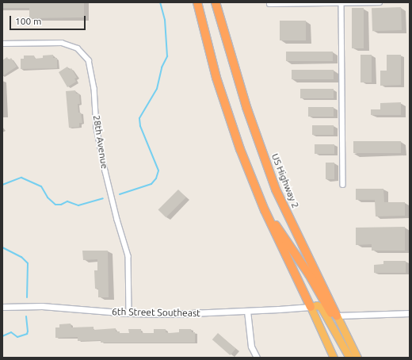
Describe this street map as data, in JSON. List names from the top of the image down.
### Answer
{
  "streets": {
    "highway": ["US Highway 2"],
    "street": ["28th Avenue", "6th Street Southeast"]
  },
  "crossings": [
    ["28th Avenue", "6th Street Southeast"]
  ],
  "scale_bar": "100 m"
}
